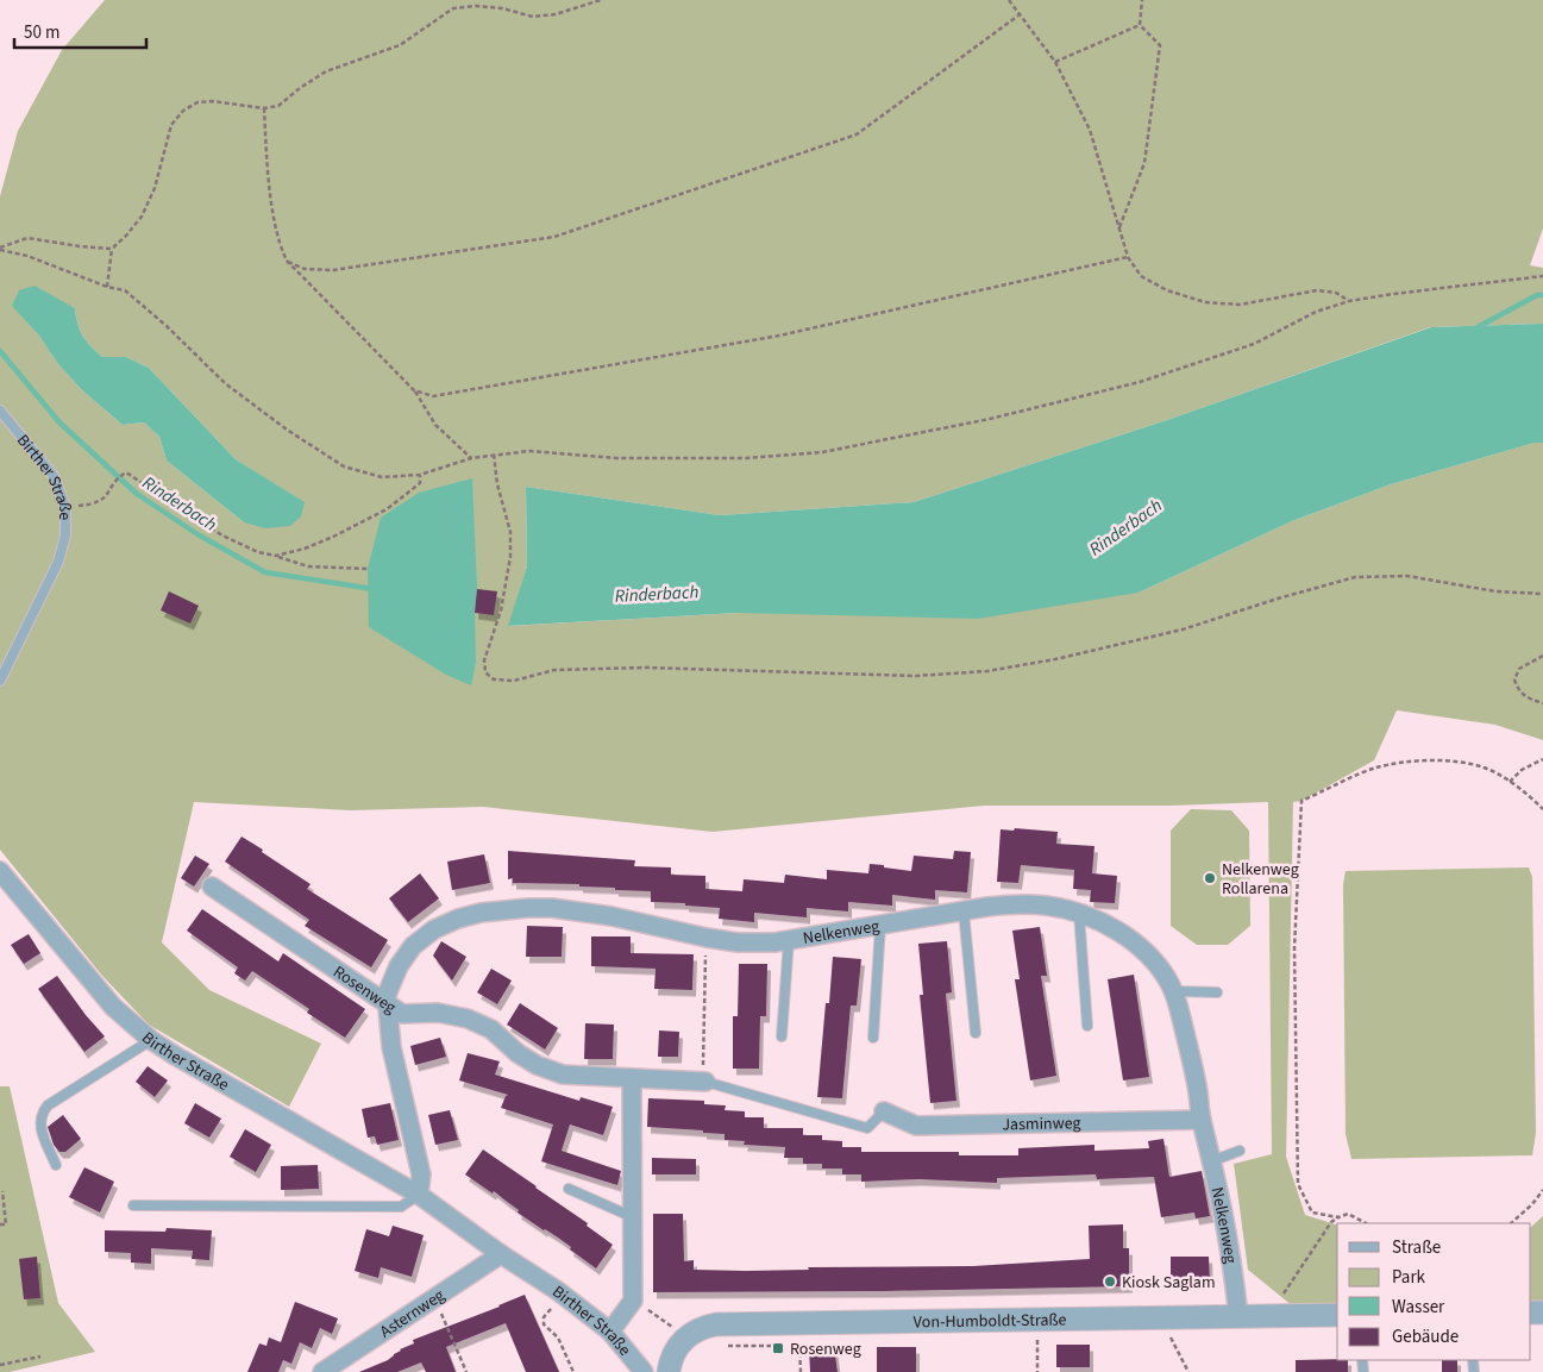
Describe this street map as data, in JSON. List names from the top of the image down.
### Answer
{
  "streets": {
    "street": [
      "Birther Straße",
      "Nelkenweg",
      "Rosenweg",
      "Jasminweg",
      "Asternweg",
      "Von-Humboldt-Straße"
    ]
  },
  "crossings": [
    ["Birther Straße", "Nelkenweg"],
    ["Birther Straße", "Asternweg"],
    ["Nelkenweg", "Rosenweg"],
    ["Nelkenweg", "Jasminweg"],
    ["Nelkenweg", "Von-Humboldt-Straße"]
  ],
  "water": ["Rinderbach"],
  "places": {
    "other": ["Nelkenweg Rollarena", "Kiosk Saglam"],
    "transit": ["Rosenweg"]
  },
  "legend": [
    "Straße",
    "Park",
    "Wasser",
    "Gebäude"
  ],
  "scale_bar": "50 m"
}
